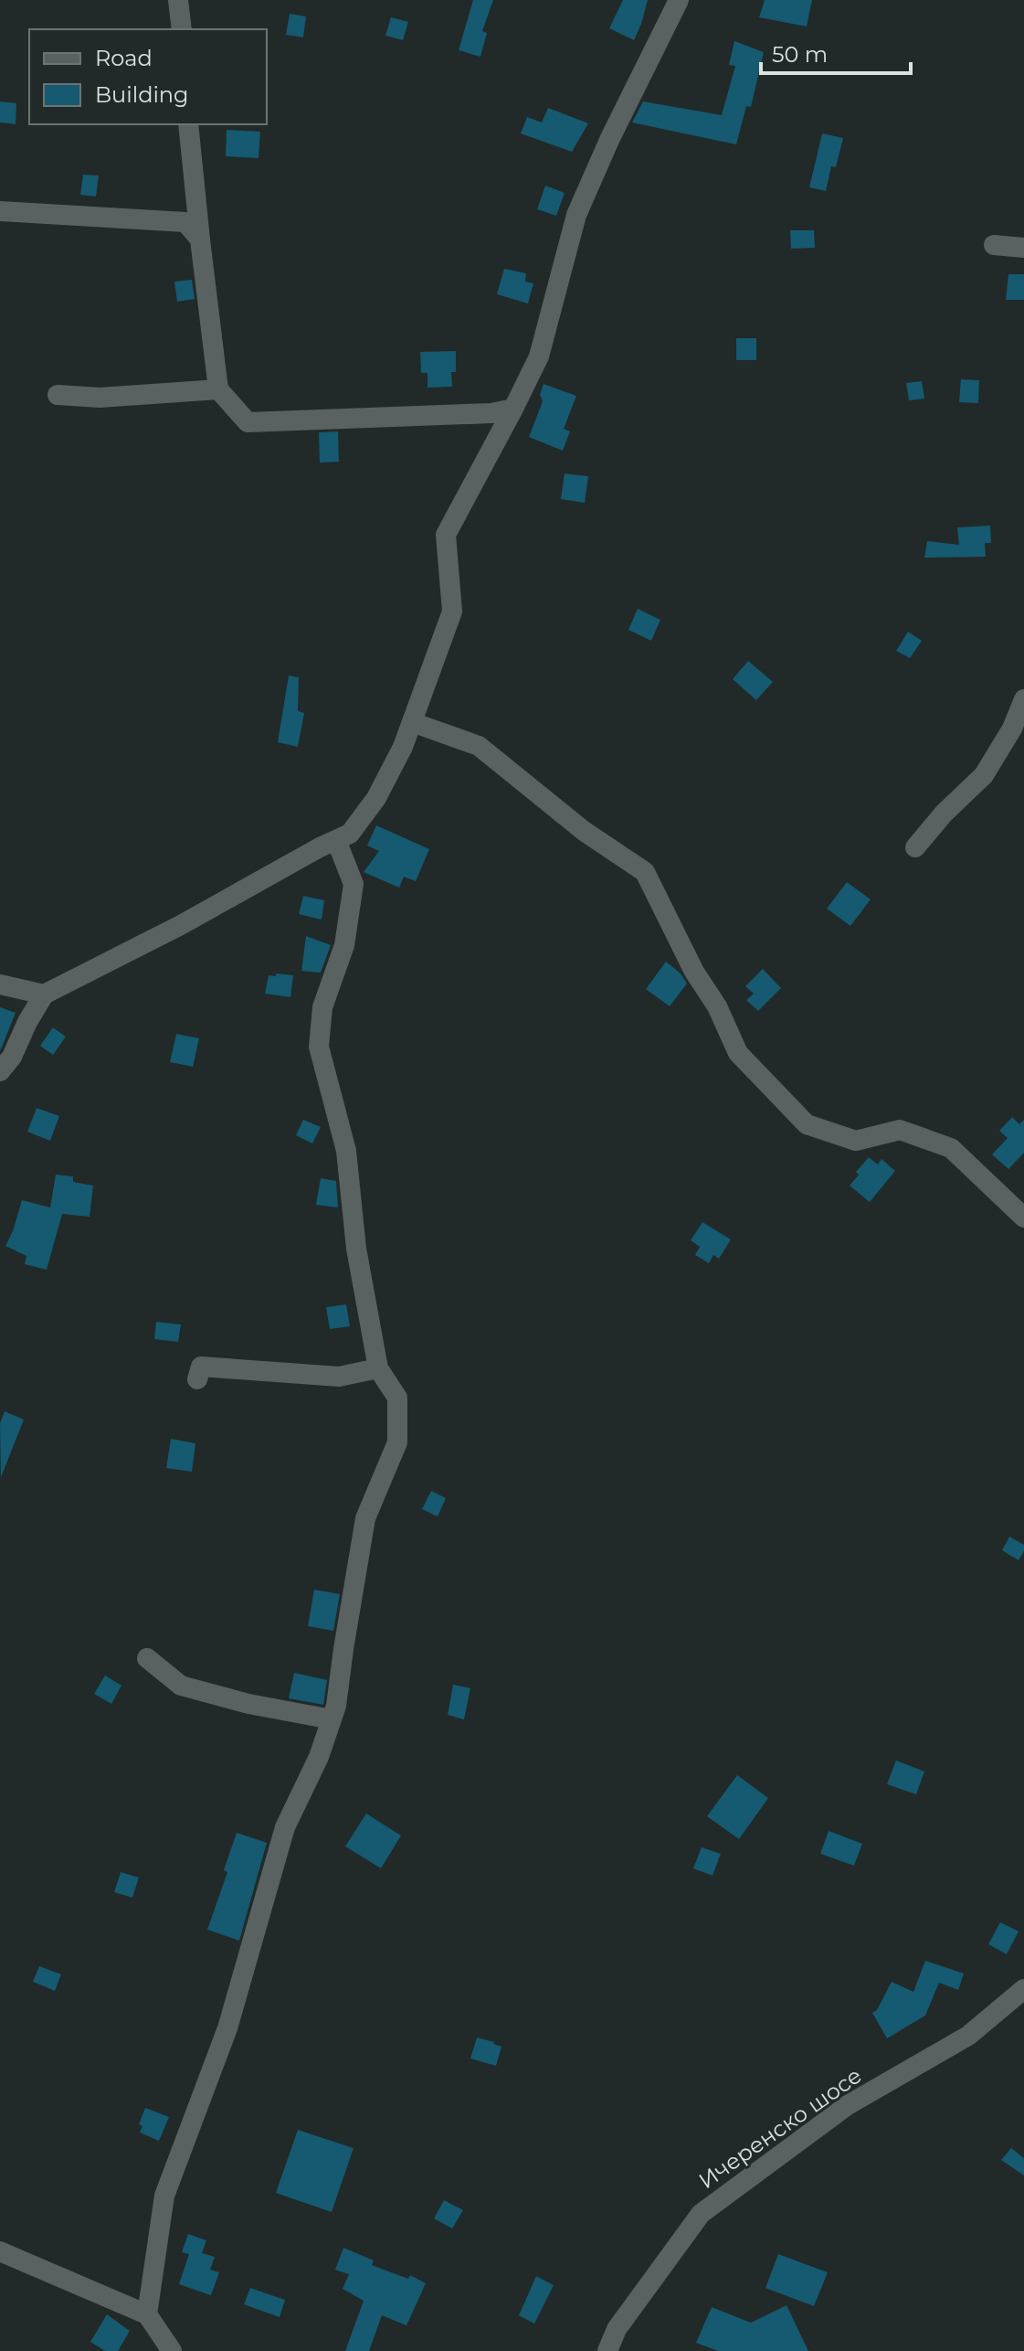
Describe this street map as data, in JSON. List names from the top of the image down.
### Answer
{
  "streets": {
    "street": ["Ичеренско шосе"]
  },
  "legend": ["Road", "Building"],
  "scale_bar": "50 m"
}
